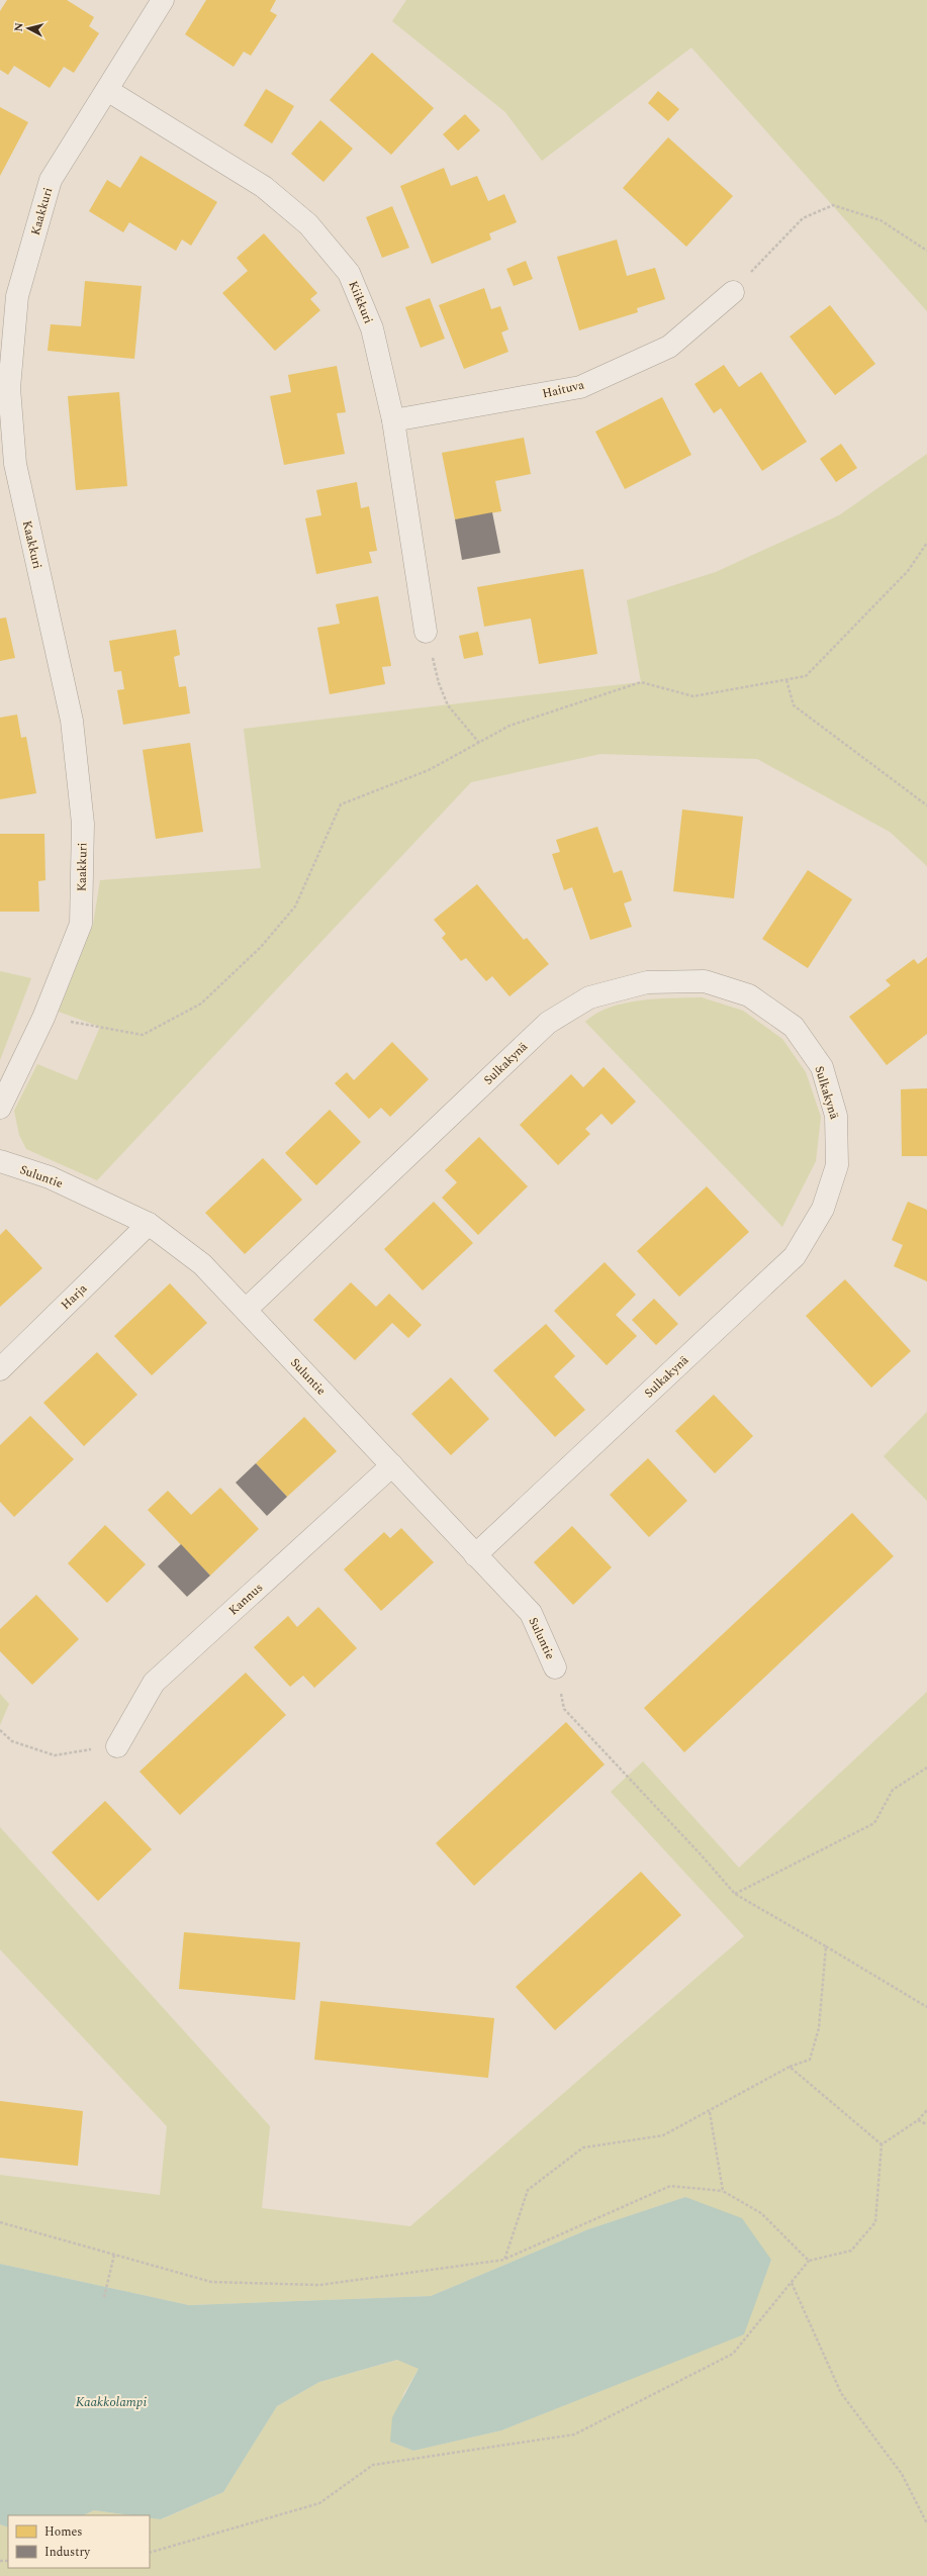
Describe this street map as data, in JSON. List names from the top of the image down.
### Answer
{
  "streets": {
    "street": [
      "Kaakkuri",
      "Kiikkuri",
      "Haituva",
      "Sulkakynä",
      "Suluntie",
      "Harja",
      "Kannus"
    ]
  },
  "crossings": [
    ["Kaakkuri", "Kiikkuri"],
    ["Kiikkuri", "Haituva"],
    ["Sulkakynä", "Suluntie"],
    ["Suluntie", "Harja"],
    ["Suluntie", "Kannus"]
  ],
  "water": ["Kaakkolampi"],
  "legend": ["Homes", "Industry"],
  "north": "left"
}
